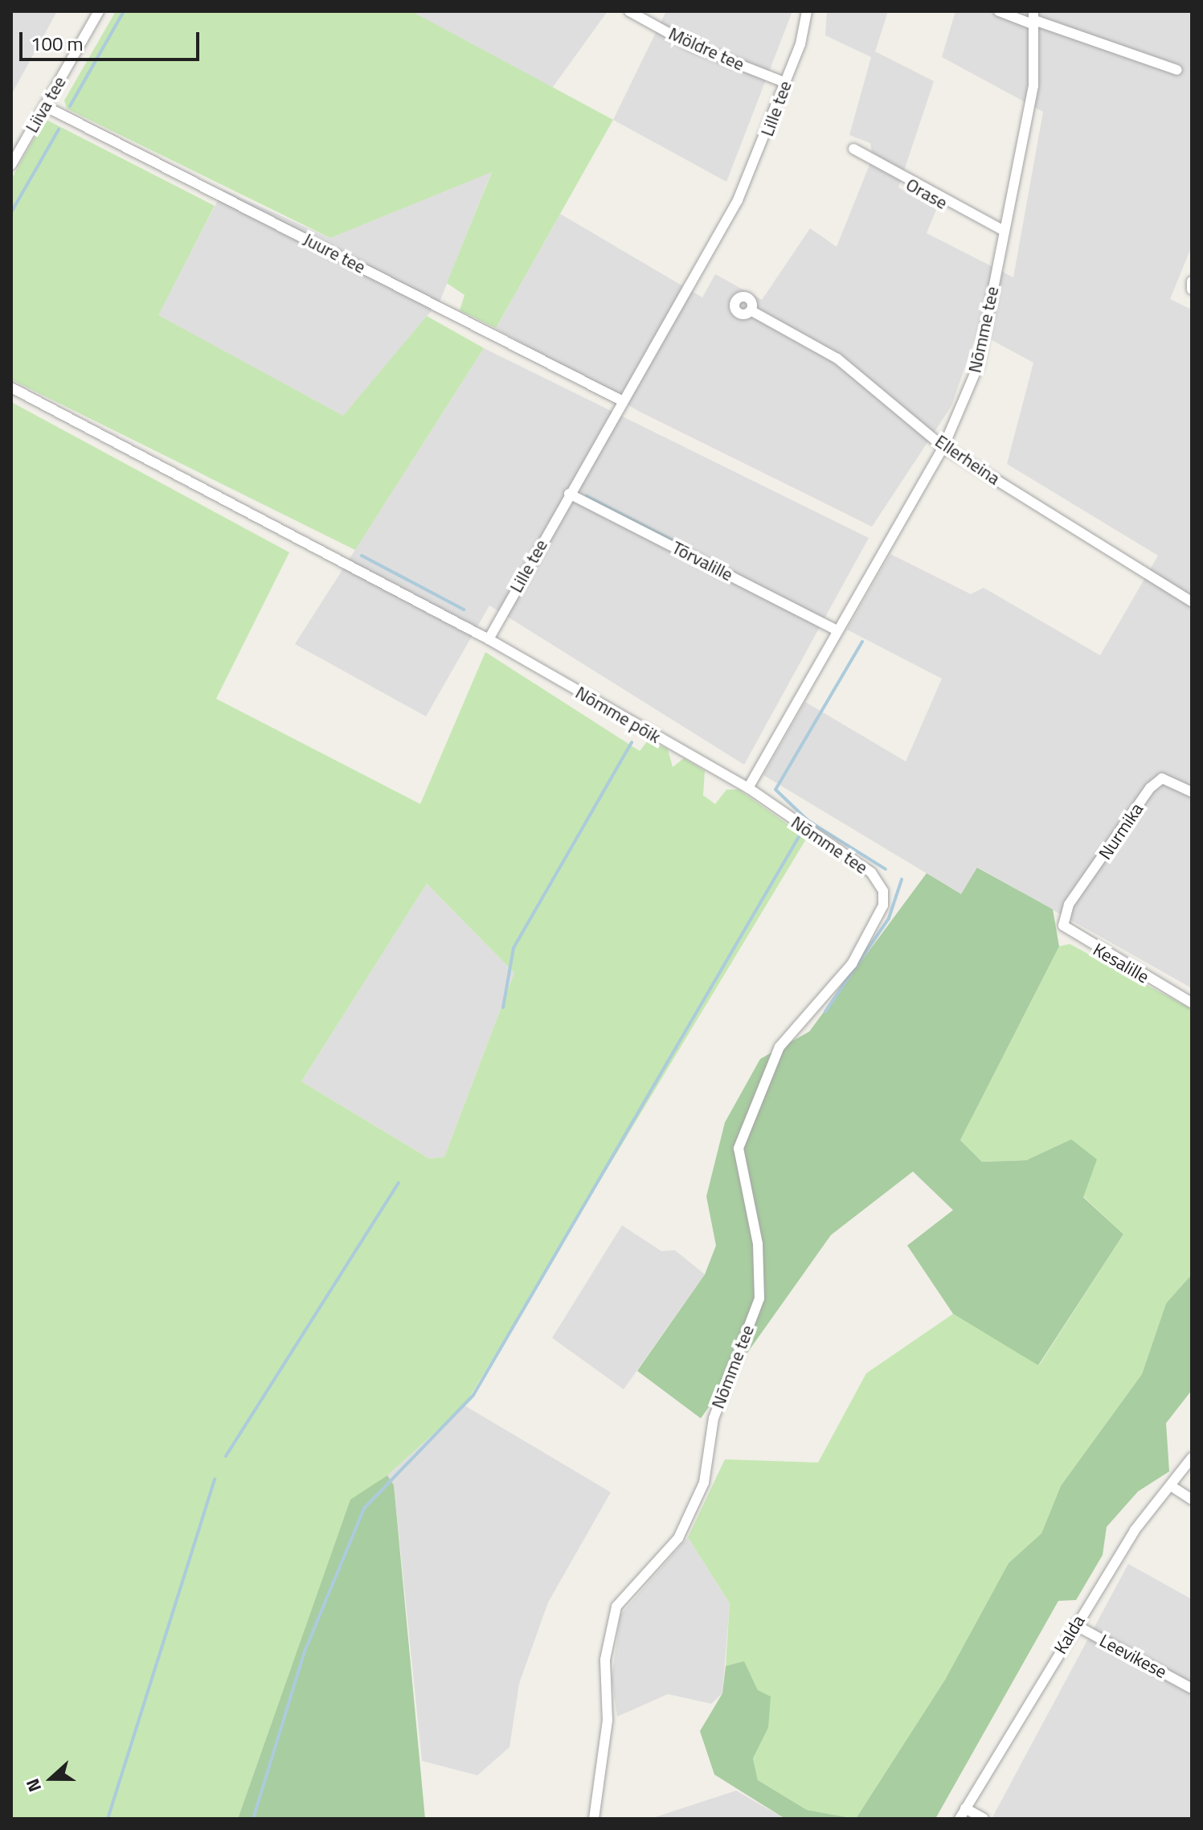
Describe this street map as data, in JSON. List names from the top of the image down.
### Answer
{
  "streets": {
    "street": [
      "Möldre tee",
      "Liiva tee",
      "Lille tee",
      "Orase",
      "Juure tee",
      "Nõmme tee",
      "Ellerheina",
      "Tõrvalille",
      "Nõmme põik",
      "Nurmika",
      "Kesalille",
      "Kalda",
      "Leevikese"
    ]
  },
  "crossings": [
    ["Möldre tee", "Lille tee"],
    ["Liiva tee", "Juure tee"],
    ["Lille tee", "Juure tee"],
    ["Lille tee", "Tõrvalille"],
    ["Lille tee", "Nõmme põik"],
    ["Orase", "Nõmme tee"],
    ["Nõmme tee", "Ellerheina"],
    ["Nõmme tee", "Tõrvalille"],
    ["Nõmme tee", "Nõmme põik"],
    ["Nurmika", "Kesalille"],
    ["Kalda", "Leevikese"]
  ],
  "scale_bar": "100 m",
  "north": "left"
}
